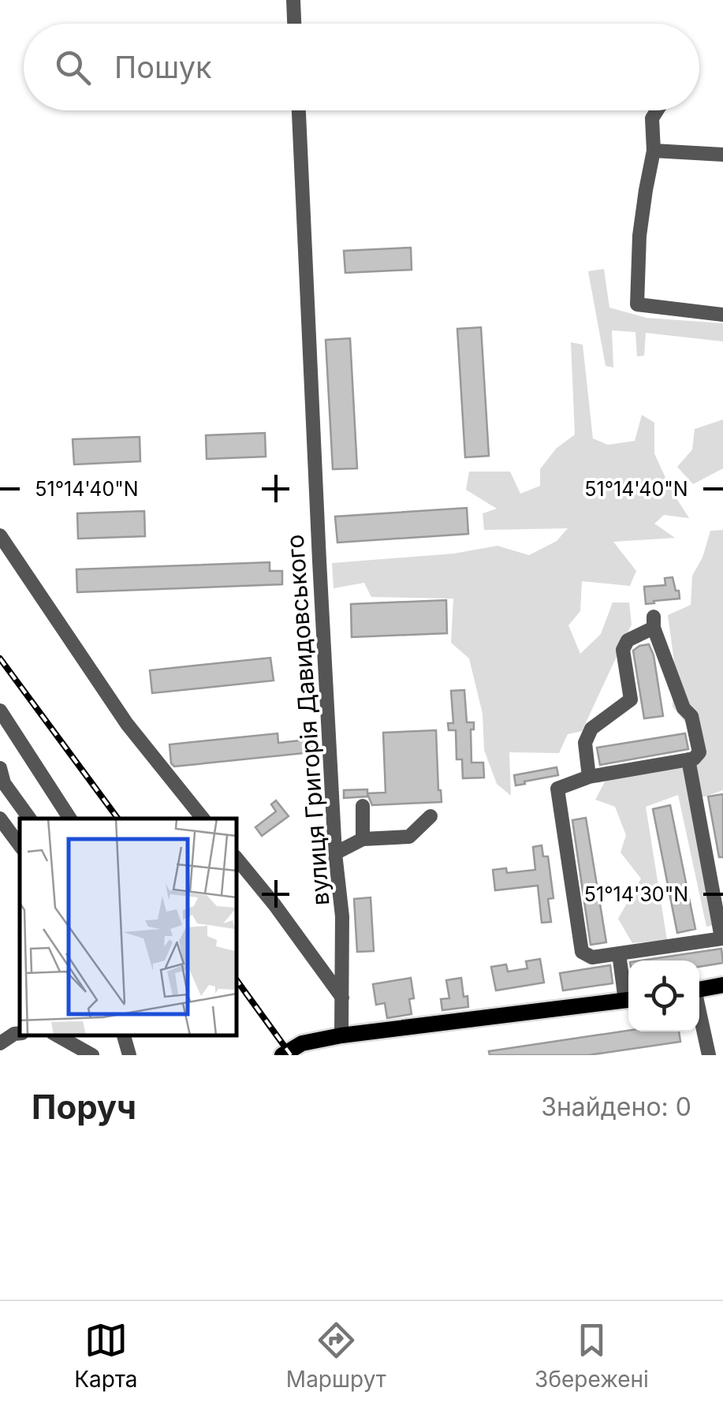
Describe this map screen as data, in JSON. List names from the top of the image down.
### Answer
{
  "streets": {
    "street": ["вулиця Григорія Давидовського"]
  },
  "page": {
    "search": "Пошук",
    "heading": ["Поруч", "Знайдено: 0"],
    "nav": ["Карта", "Маршрут", "Збережені"]
  },
  "coordinates": ["51°14'40\"N", "51°14'30\"N"]
}
